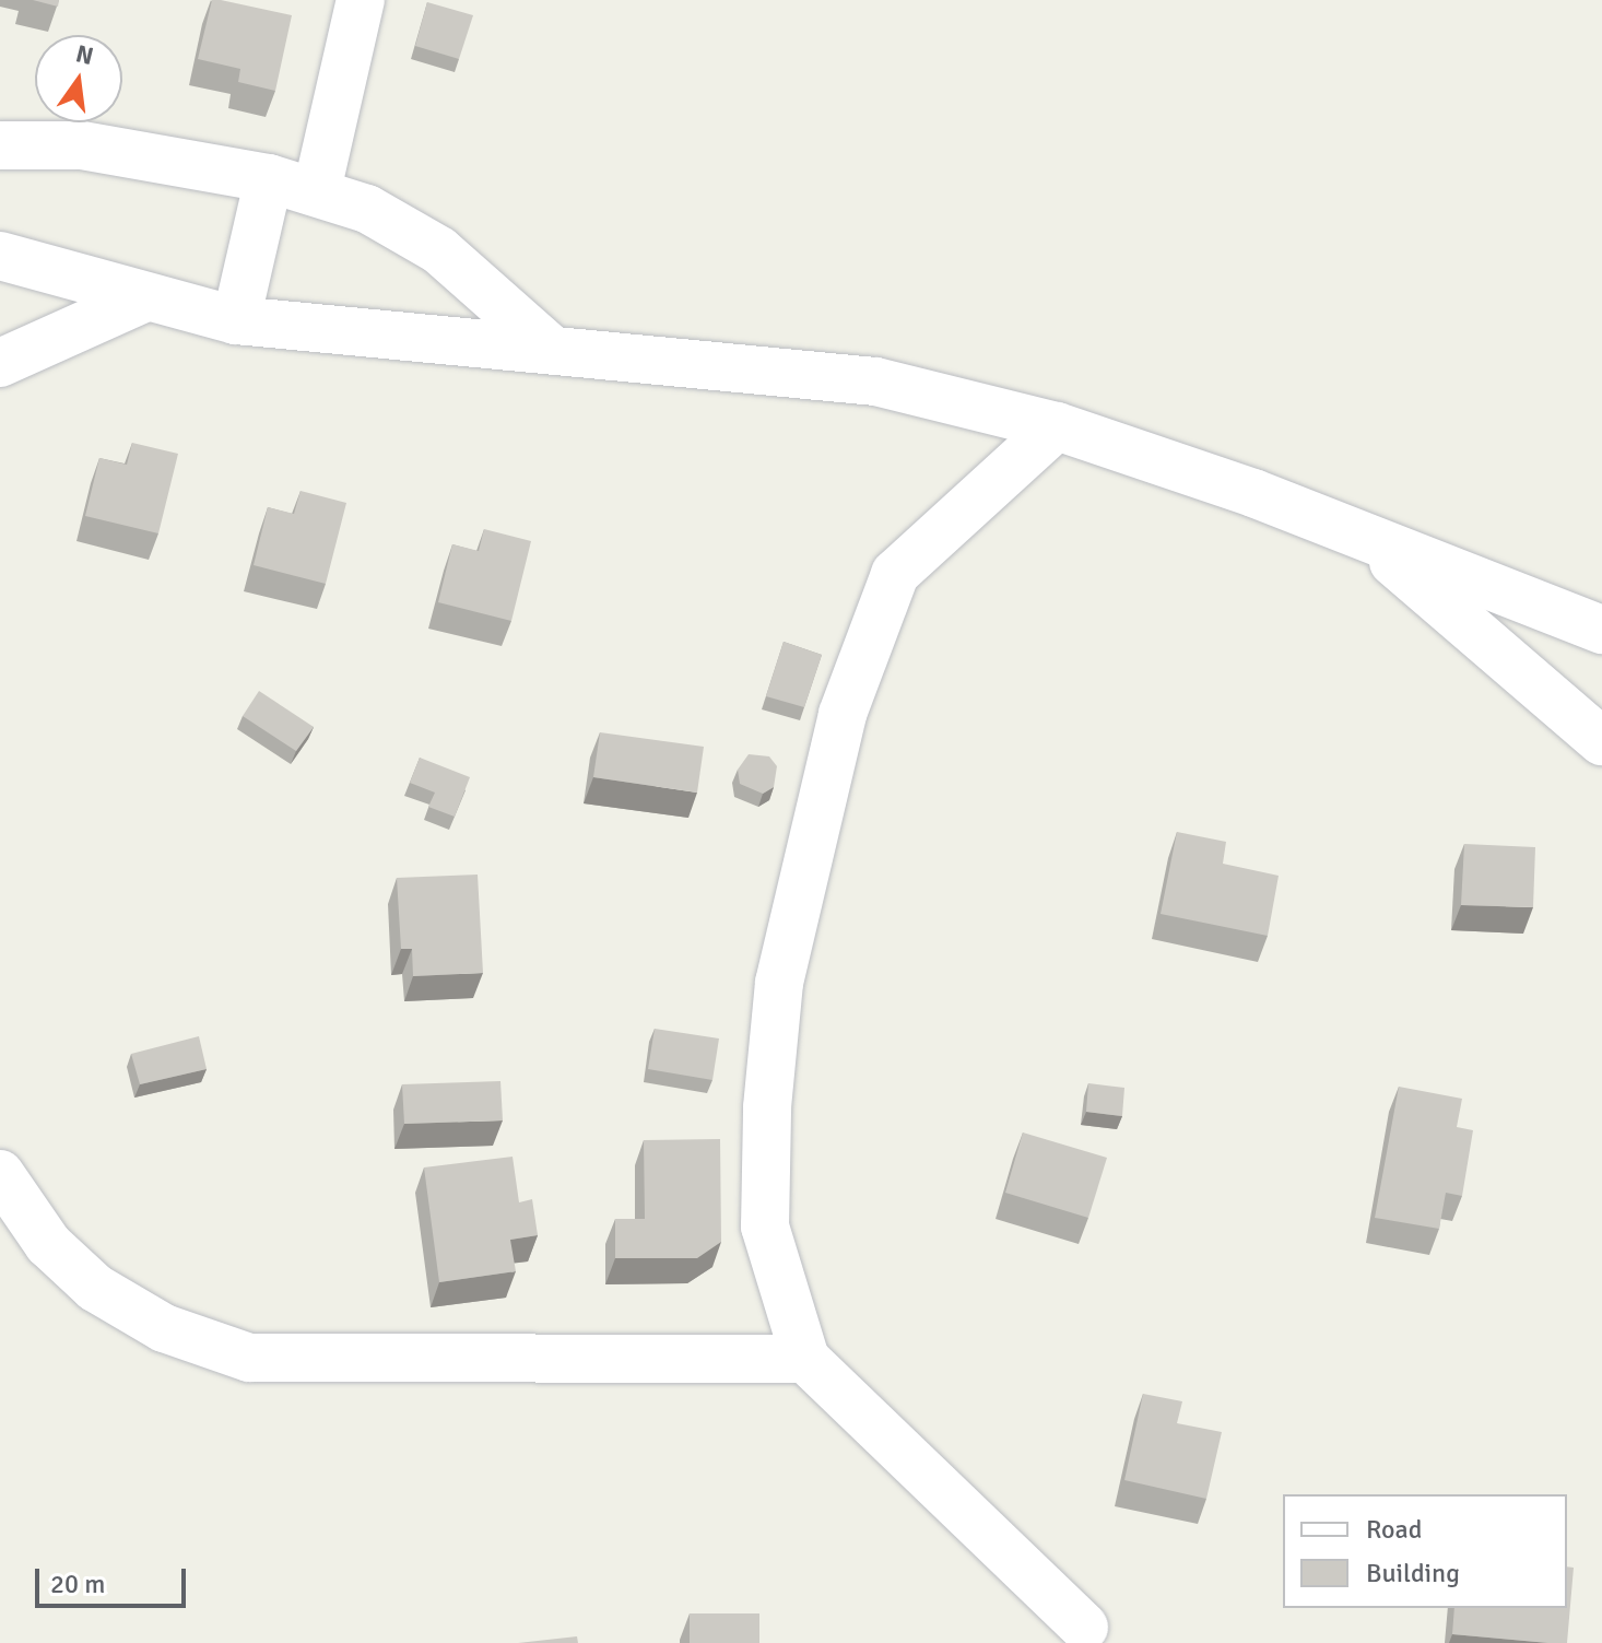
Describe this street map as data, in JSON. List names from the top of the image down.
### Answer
{
  "legend": ["Road", "Building"],
  "scale_bar": "20 m",
  "north": "top"
}
